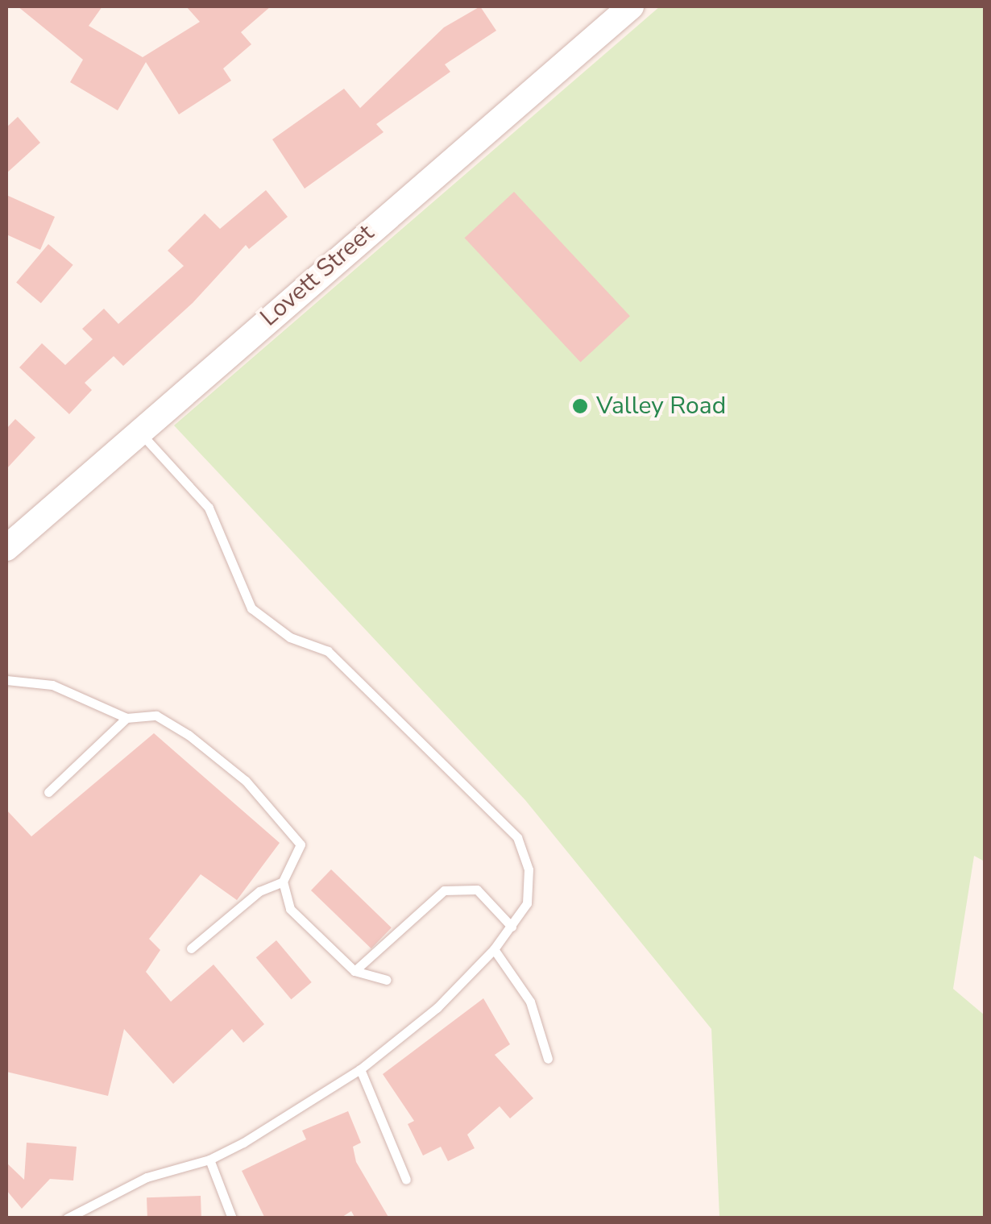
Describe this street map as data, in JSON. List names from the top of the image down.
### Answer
{
  "streets": {
    "street": ["Lovett Street"]
  },
  "places": ["Valley Road"]
}
